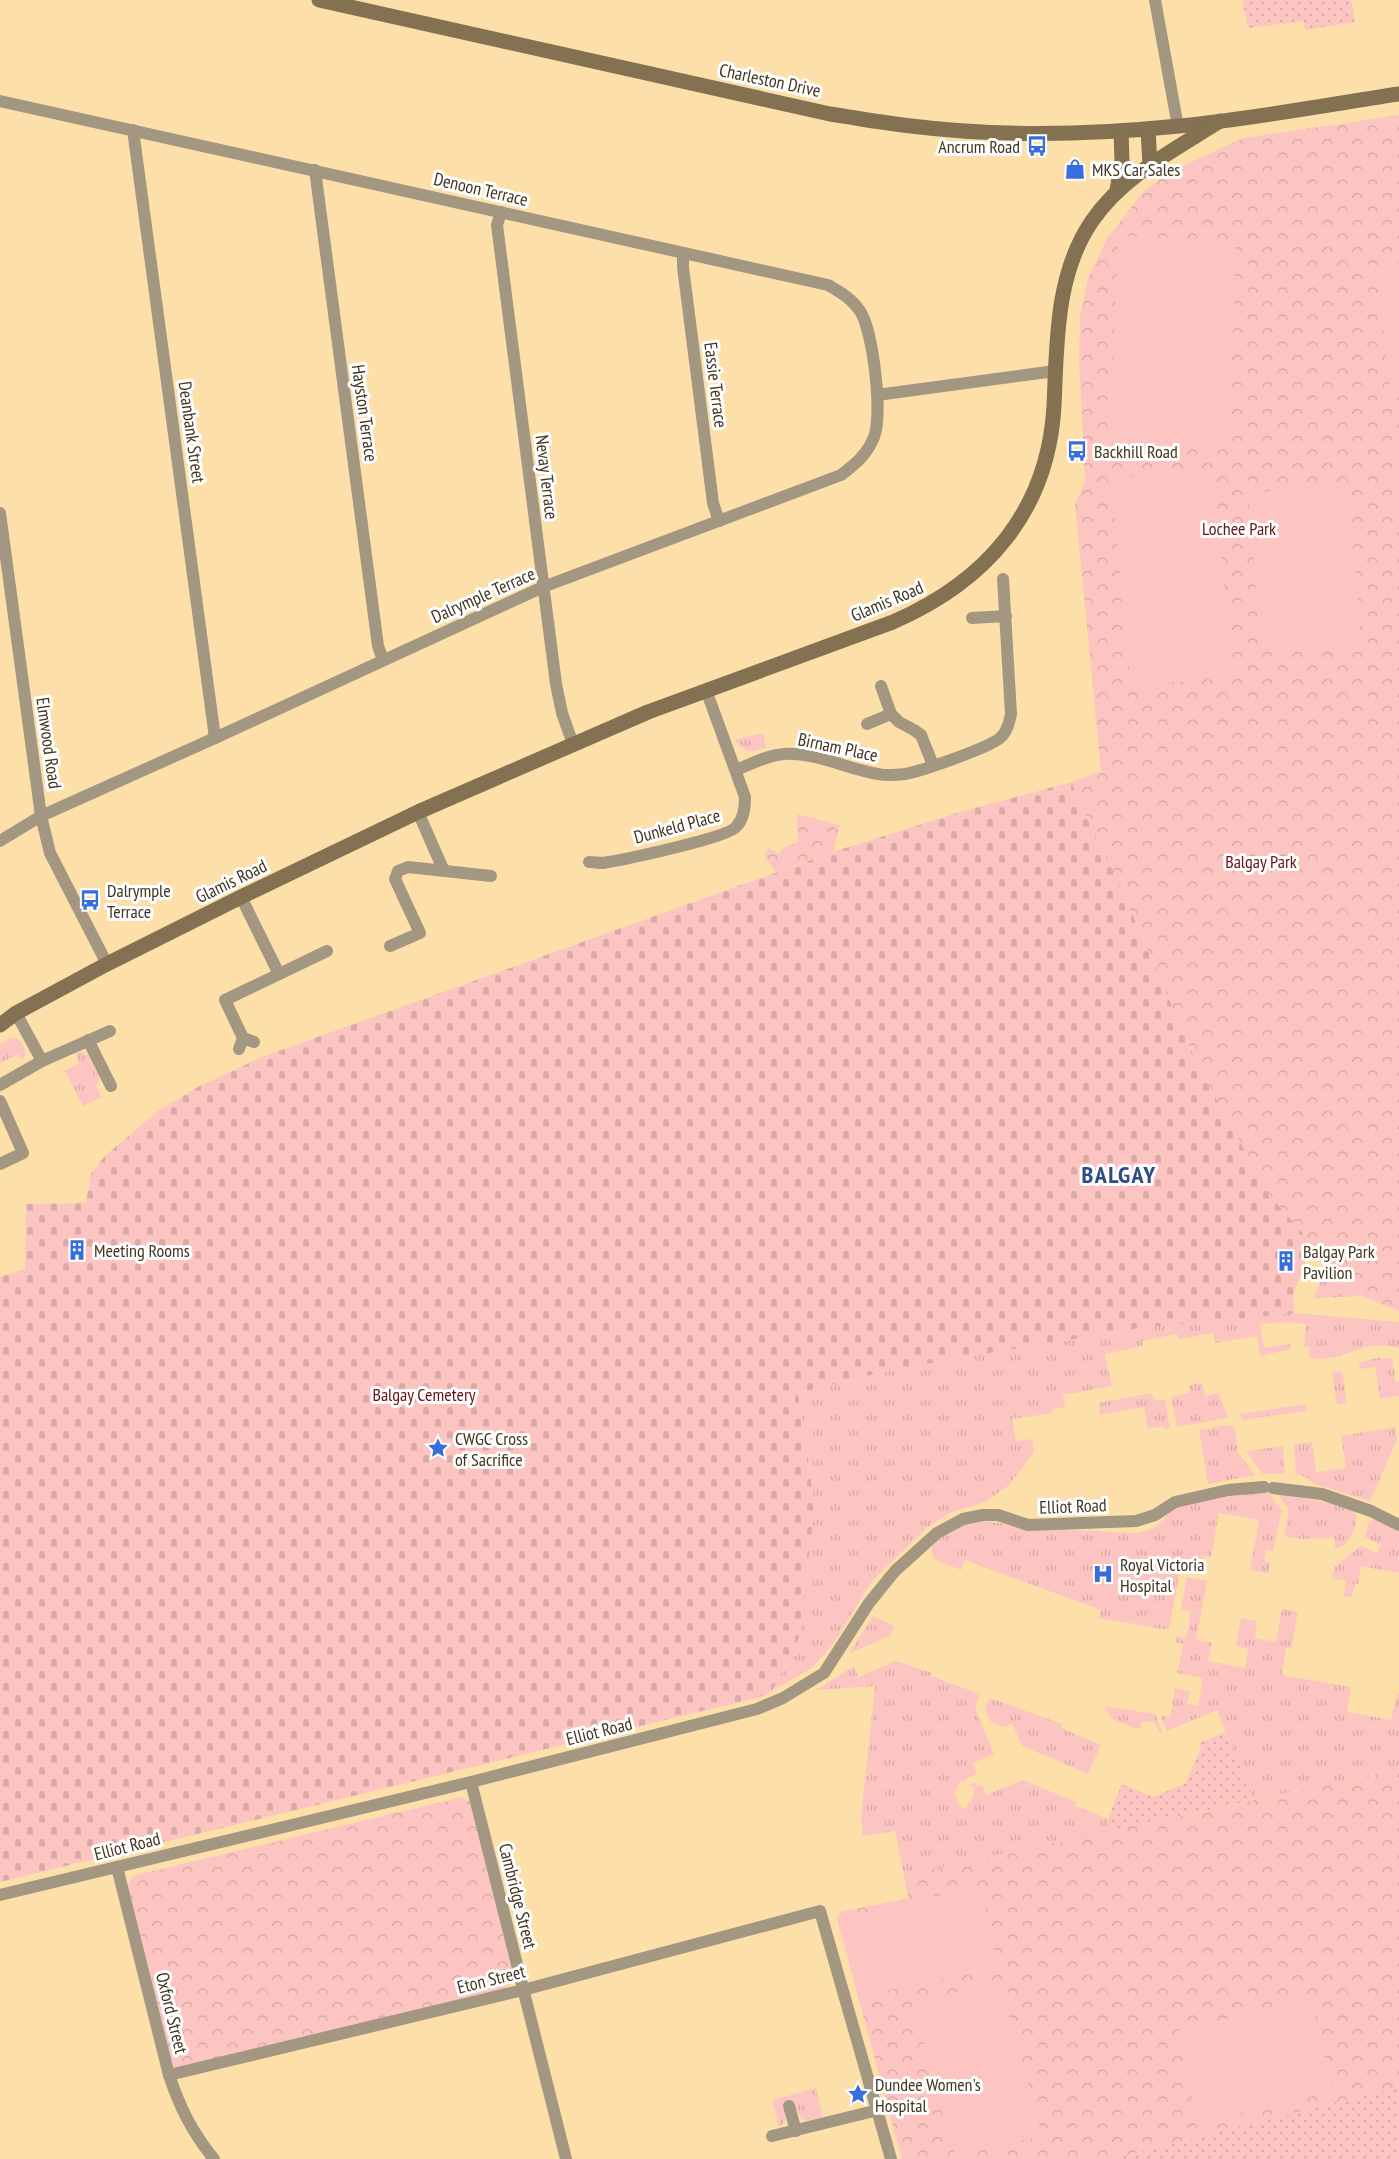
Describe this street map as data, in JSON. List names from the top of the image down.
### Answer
{
  "streets": {
    "street": [
      "Charleston Drive",
      "Denoon Terrace",
      "Eassie Terrace",
      "Hayston Terrace",
      "Deanbank Street",
      "Nevay Terrace",
      "Dalrymple Terrace",
      "Glamis Road",
      "Elmwood Road",
      "Birnam Place",
      "Dunkeld Place",
      "Elliot Road",
      "Cambridge Street",
      "Eton Street",
      "Oxford Street"
    ]
  },
  "crossings": [
    ["Charleston Drive", "Glamis Road"],
    ["Denoon Terrace", "Eassie Terrace"],
    ["Denoon Terrace", "Hayston Terrace"],
    ["Denoon Terrace", "Deanbank Street"],
    ["Denoon Terrace", "Nevay Terrace"],
    ["Denoon Terrace", "Dalrymple Terrace"],
    ["Eassie Terrace", "Dalrymple Terrace"],
    ["Hayston Terrace", "Dalrymple Terrace"],
    ["Deanbank Street", "Dalrymple Terrace"],
    ["Nevay Terrace", "Dalrymple Terrace"],
    ["Nevay Terrace", "Glamis Road"],
    ["Dalrymple Terrace", "Elmwood Road"],
    ["Glamis Road", "Elmwood Road"],
    ["Glamis Road", "Dunkeld Place"],
    ["Birnam Place", "Dunkeld Place"],
    ["Elliot Road", "Cambridge Street"],
    ["Elliot Road", "Oxford Street"],
    ["Cambridge Street", "Eton Street"],
    ["Eton Street", "Oxford Street"]
  ],
  "districts": ["BALGAY"],
  "parks": ["Lochee Park", "Balgay Park", "Balgay Cemetery"],
  "places": {
    "bus stop": ["Ancrum Road", "Backhill Road", "Dalrymple Terrace"],
    "shop": ["MKS Car Sales"],
    "building": ["Meeting Rooms", "Balgay Park Pavilion"],
    "place": ["CWGC Cross of Sacrifice", "Dundee Women's Hospital"],
    "hospital": ["Royal Victoria Hospital"]
  }
}
